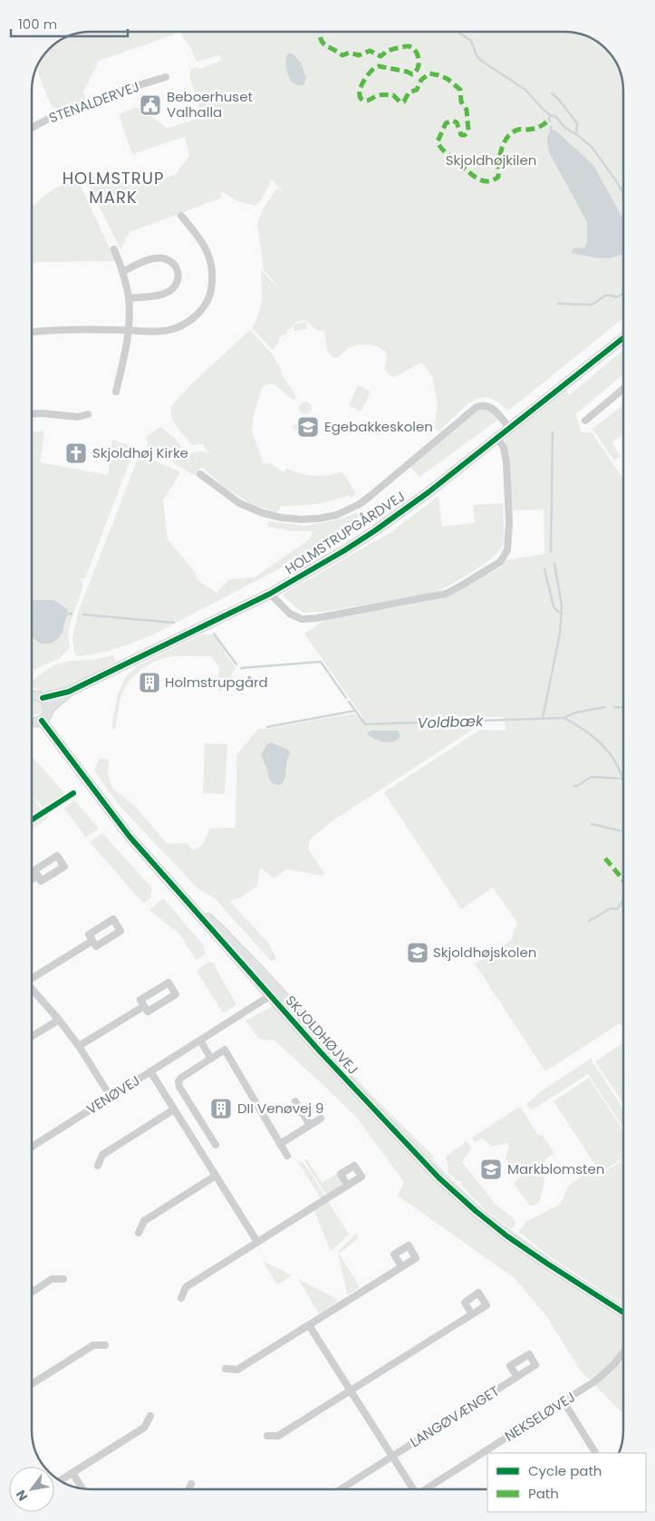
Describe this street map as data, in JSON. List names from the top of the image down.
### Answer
{
  "streets": {
    "street": [
      "STENALDERVEJ",
      "HOLMSTRUPGÅRDVEJ",
      "SKJOLDHØJVEJ",
      "VENØVEJ",
      "LANGØVÆNGET",
      "NEKSELØVEJ"
    ]
  },
  "crossings": [
    ["HOLMSTRUPGÅRDVEJ", "SKJOLDHØJVEJ"],
    ["SKJOLDHØJVEJ", "VENØVEJ"]
  ],
  "districts": ["HOLMSTRUP MARK"],
  "water": ["Voldbæk"],
  "parks": ["Skjoldhøjkilen"],
  "places": {
    "public building": ["Beboerhuset Valhalla"],
    "school or university": ["Egebakkeskolen", "Skjoldhøjskolen", "Markblomsten"],
    "church": ["Skjoldhøj Kirke"],
    "building": ["Holmstrupgård", "DII Venøvej 9"]
  },
  "legend": ["Cycle path", "Path"],
  "scale_bar": "100 m",
  "north": "bottom left"
}
